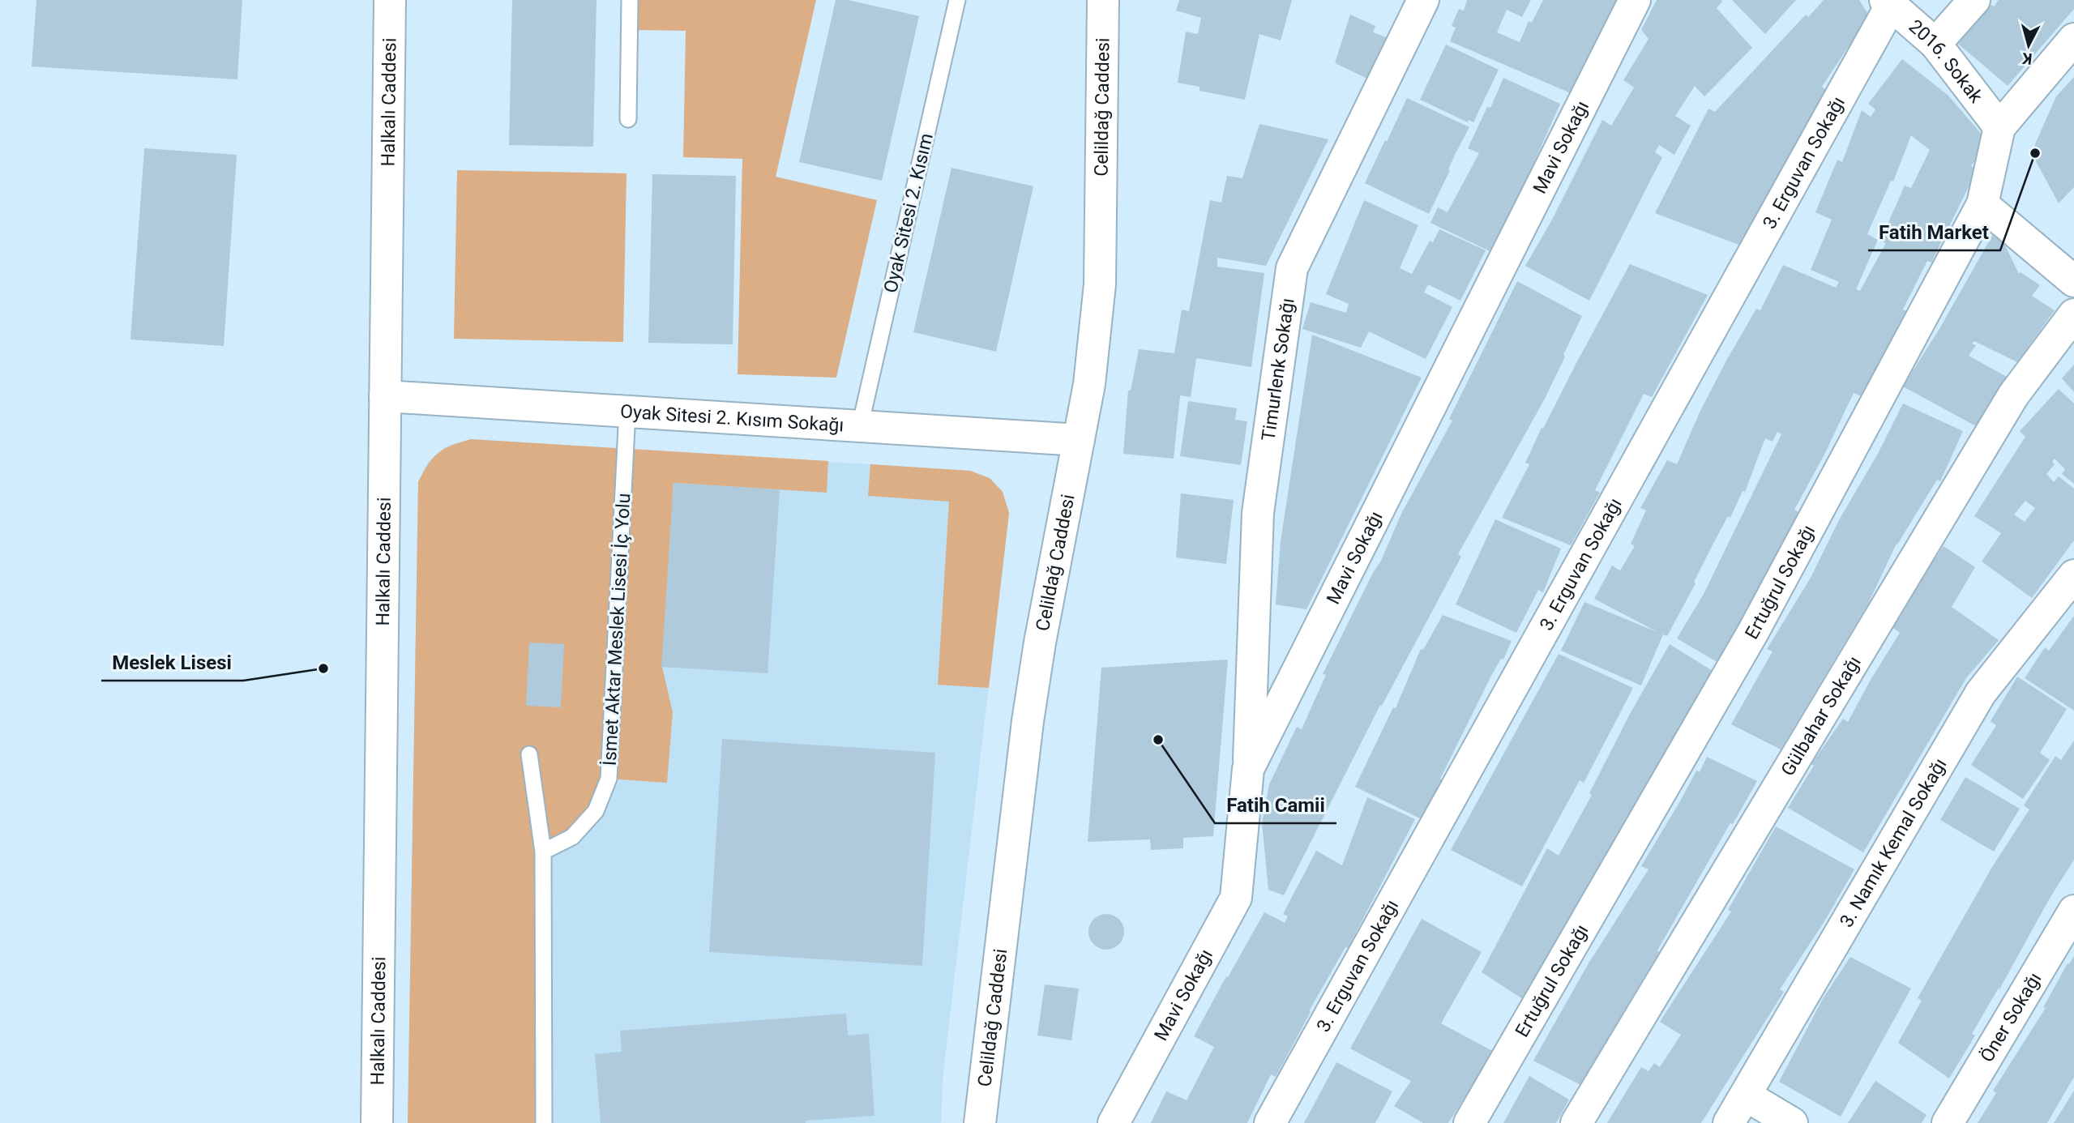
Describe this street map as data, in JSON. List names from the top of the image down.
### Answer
{
  "streets": {
    "street": [
      "2016. Sokak",
      "Halkalı Caddesi",
      "Celildağ Caddesi",
      "Mavi Sokağı",
      "3. Erguvan Sokağı",
      "Timurlenk Sokağı",
      "Oyak Sitesi 2. Kısım Sokağı",
      "Ertuğrul Sokağı",
      "Gülbahar Sokağı",
      "3. Namık Kemal Sokağı",
      "Öner Sokağı"
    ],
    "lane": ["Oyak Sitesi 2. Kısım", "İsmet Aktar Meslek Lisesi İç Yolu"]
  },
  "crossings": [
    ["2016. Sokak", "3. Erguvan Sokağı"],
    ["2016. Sokak", "Ertuğrul Sokağı"],
    ["Halkalı Caddesi", "Oyak Sitesi 2. Kısım Sokağı"],
    ["Celildağ Caddesi", "Oyak Sitesi 2. Kısım Sokağı"],
    ["Mavi Sokağı", "Timurlenk Sokağı"],
    ["Oyak Sitesi 2. Kısım", "Oyak Sitesi 2. Kısım Sokağı"],
    ["Oyak Sitesi 2. Kısım Sokağı", "İsmet Aktar Meslek Lisesi İç Yolu"]
  ],
  "places": ["Fatih Market", "Meslek Lisesi", "Fatih Camii"],
  "north": "bottom"
}
